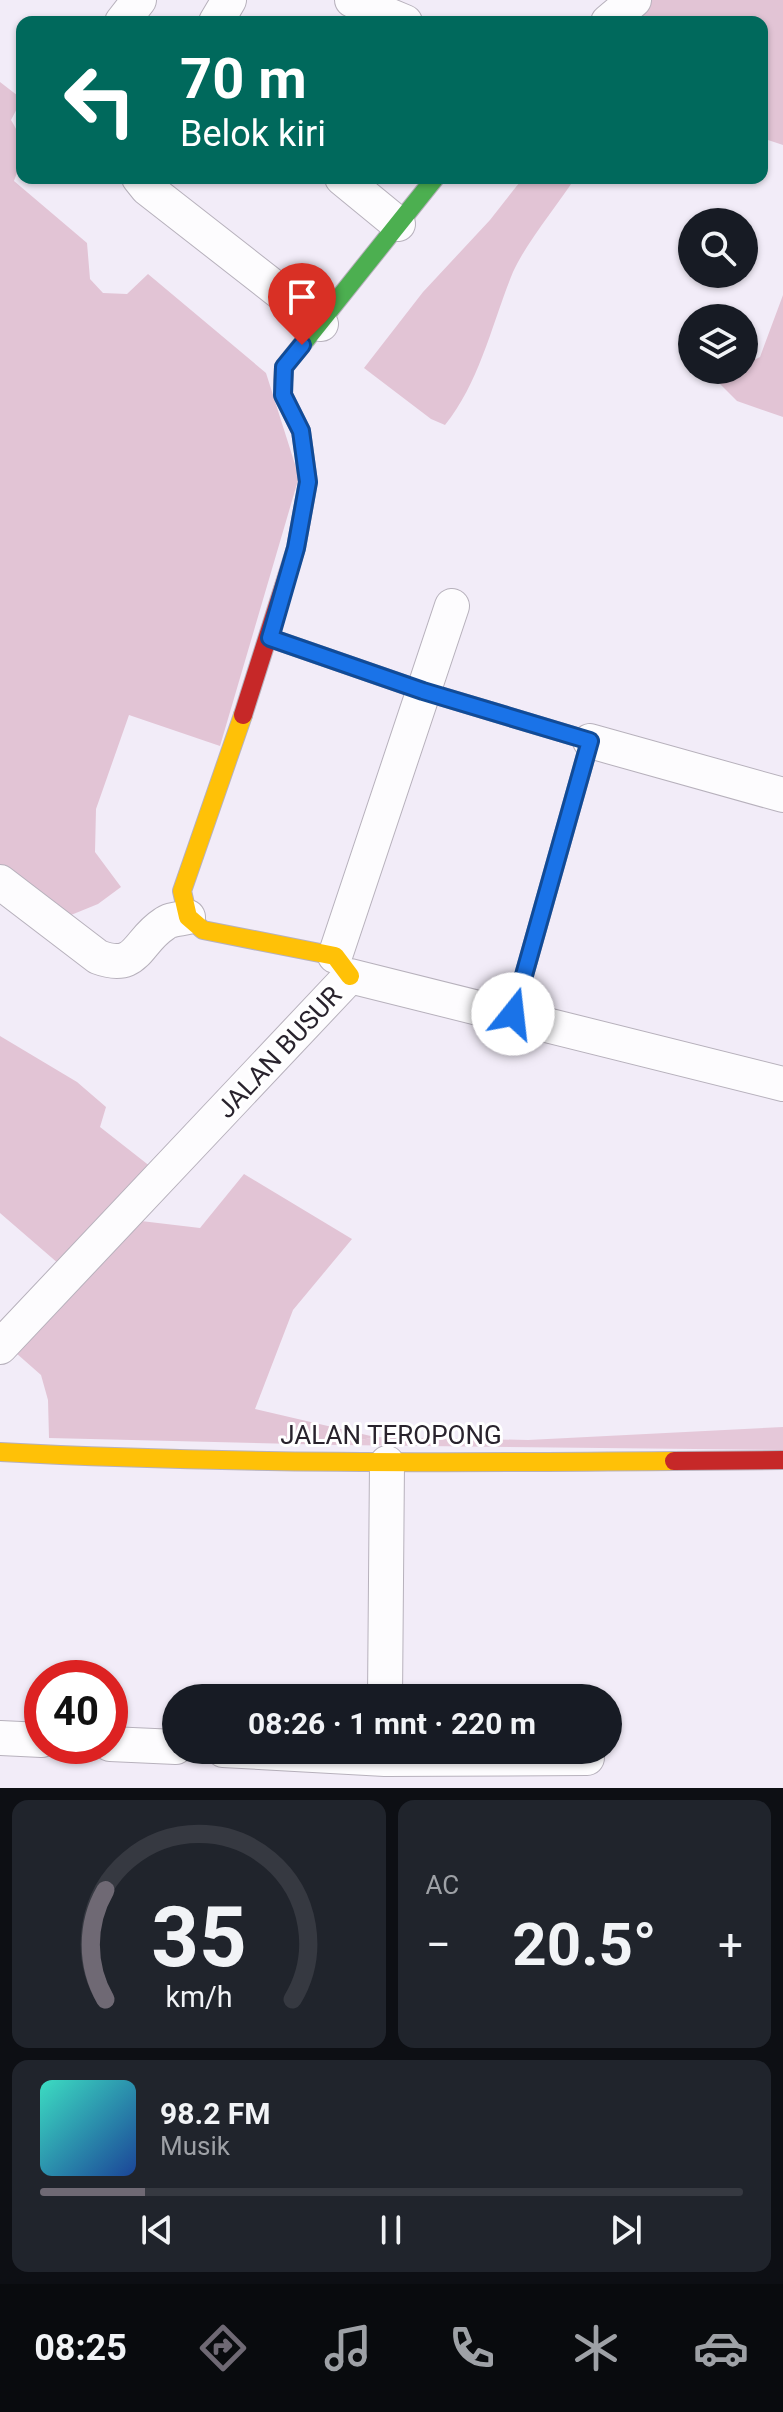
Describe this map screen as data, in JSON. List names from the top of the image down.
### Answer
{
  "streets": {
    "street": ["JALAN BUSUR", "JALAN TEROPONG"]
  },
  "page": {
    "turn": ["70 m", "Belok kiri"],
    "limit": "40",
    "trip": "08:26 · 1 mnt · 220 m",
    "tile": "AC",
    "heat": ["−", "20.5°", "+"],
    "song": ["98.2 FM", "Musik"],
    "tabs": "08:25",
    "gauge": ["35", "km/h"]
  }
}
